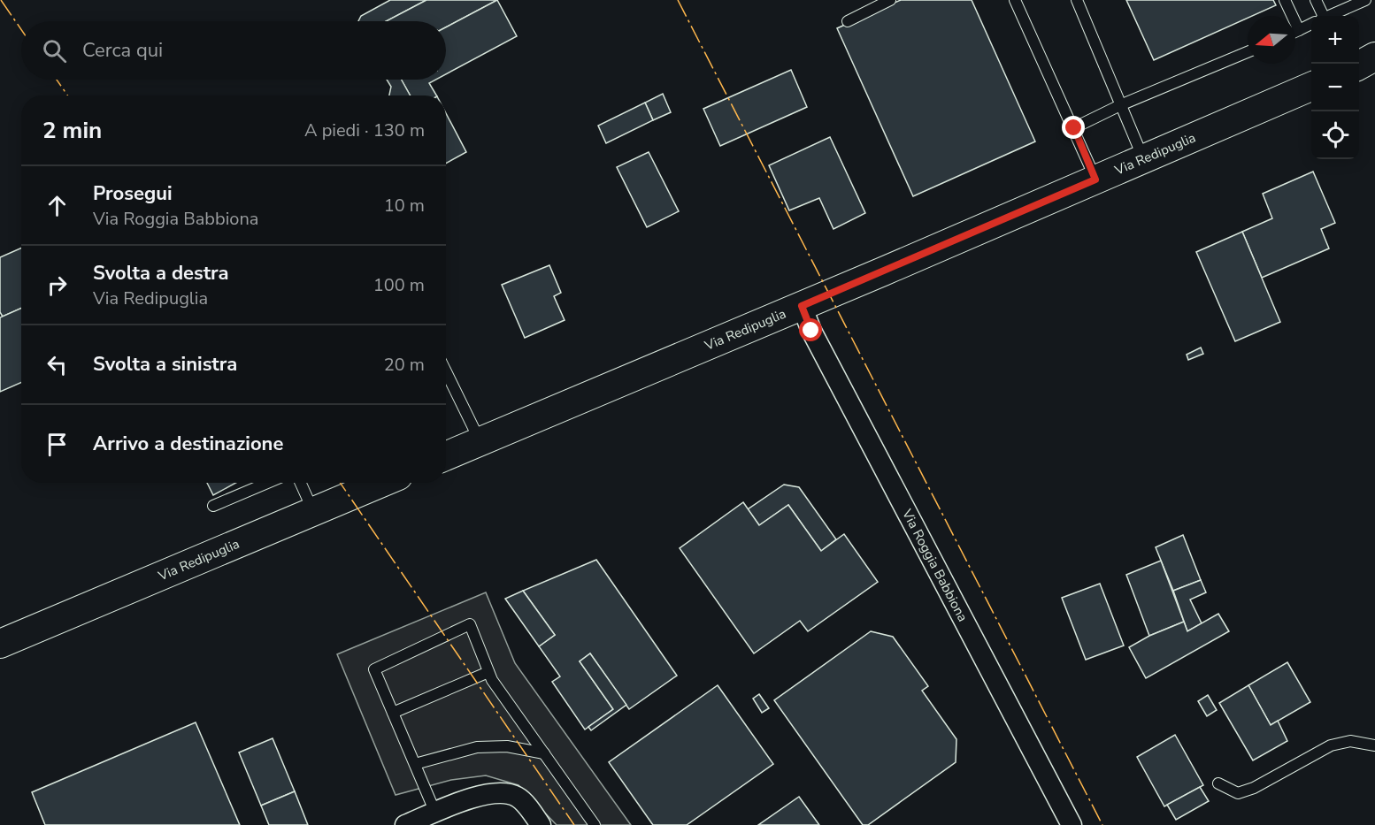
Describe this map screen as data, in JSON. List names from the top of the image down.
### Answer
{
  "streets": {
    "street": ["Via Redipuglia", "Via Roggia Babbiona"]
  },
  "crossings": [
    ["Via Redipuglia", "Via Roggia Babbiona"]
  ],
  "north": "left",
  "page": {
    "map_buttons": ["+", "−"],
    "search": "Cerca qui",
    "heading": ["2 min", "A piedi · 130 m"],
    "list": [
      ["Prosegui", "Via Roggia Babbiona", "10 m"],
      ["Svolta a destra", "Via Redipuglia", "100 m"],
      ["Svolta a sinistra", "20 m"],
      "Arrivo a destinazione"
    ]
  }
}
